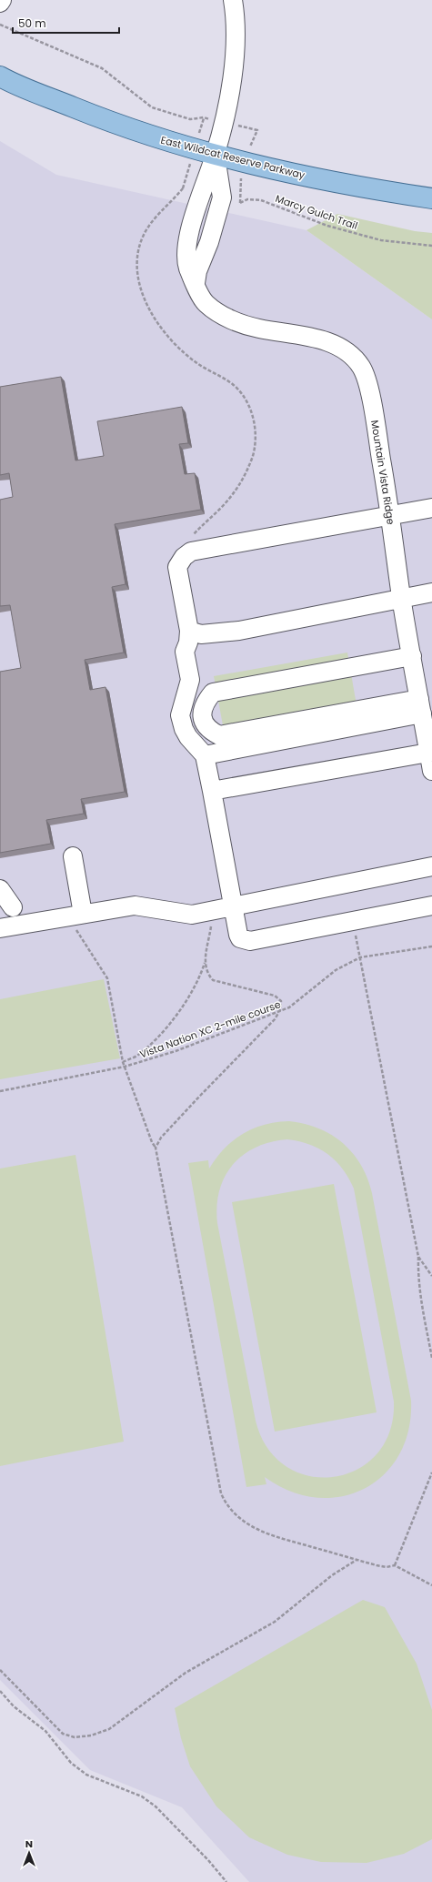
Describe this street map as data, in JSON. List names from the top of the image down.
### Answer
{
  "streets": {
    "main road": ["East Wildcat Reserve Parkway"],
    "street": ["Mountain Vista Ridge"],
    "path": ["Marcy Gulch Trail", "Vista Nation XC 2-mile course"]
  },
  "crossings": [
    ["East Wildcat Reserve Parkway", "Mountain Vista Ridge"]
  ],
  "scale_bar": "50 m",
  "north": "top"
}
